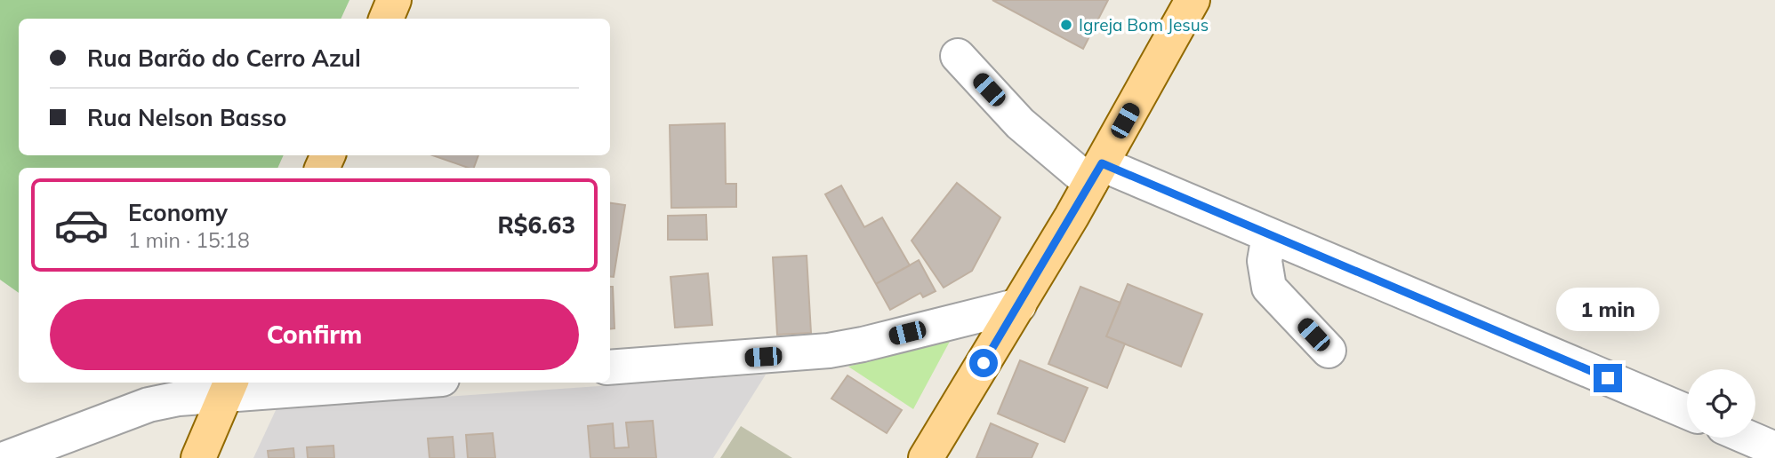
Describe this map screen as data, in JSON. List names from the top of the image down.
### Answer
{
  "places": ["Igreja Bom Jesus"],
  "page": {
    "banner": ["Rua Barão do Cerro Azul", "Rua Nelson Basso"],
    "list": [
      {
        "name": "Economy",
        "note": "1 min · 15:18",
        "value": "R$6.63"
      }
    ],
    "buttons": "Confirm",
    "bubble": "1 min"
  }
}
